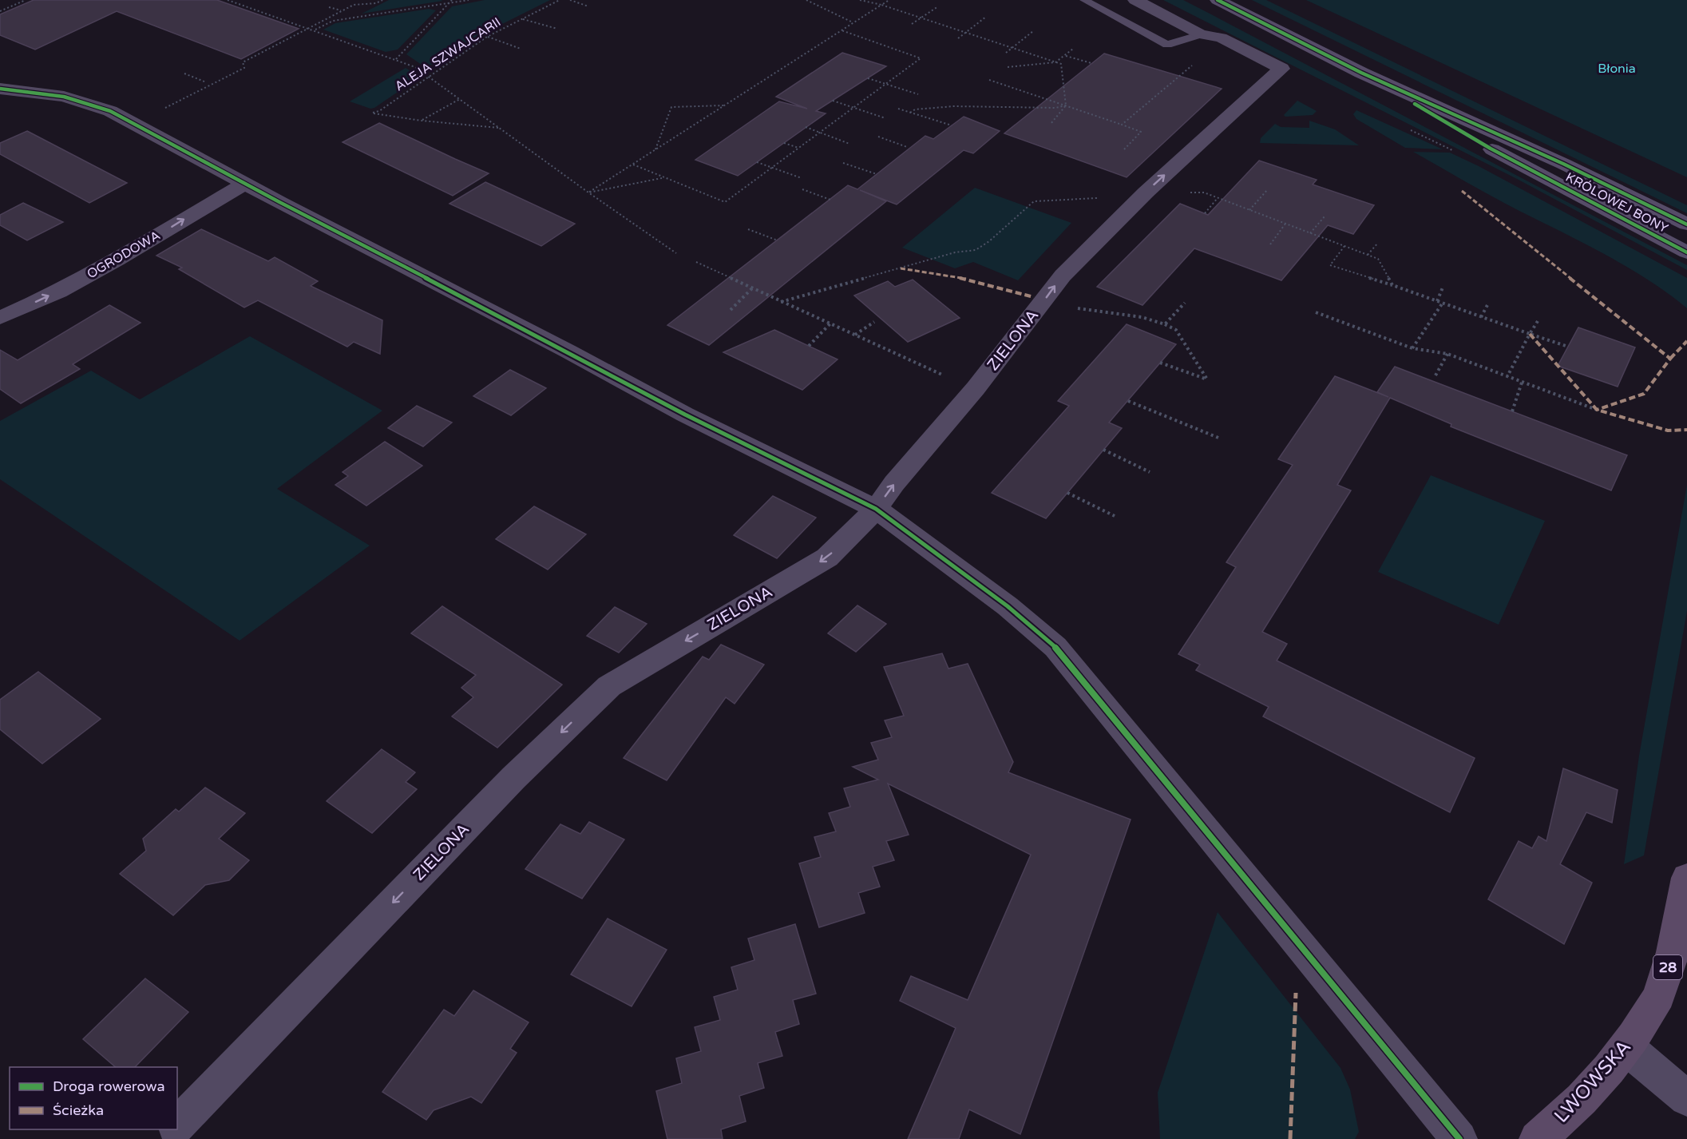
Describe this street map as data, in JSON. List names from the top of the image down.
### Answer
{
  "streets": {
    "main road": ["KRÓLOWEJ BONY", "28", "LWOWSKA"],
    "street": ["OGRODOWA", "ZIELONA"],
    "path": ["ALEJA SZWAJCARII"]
  },
  "one_way": ["OGRODOWA"],
  "parks": ["Błonia"],
  "legend": ["Droga rowerowa", "Ścieżka"]
}
